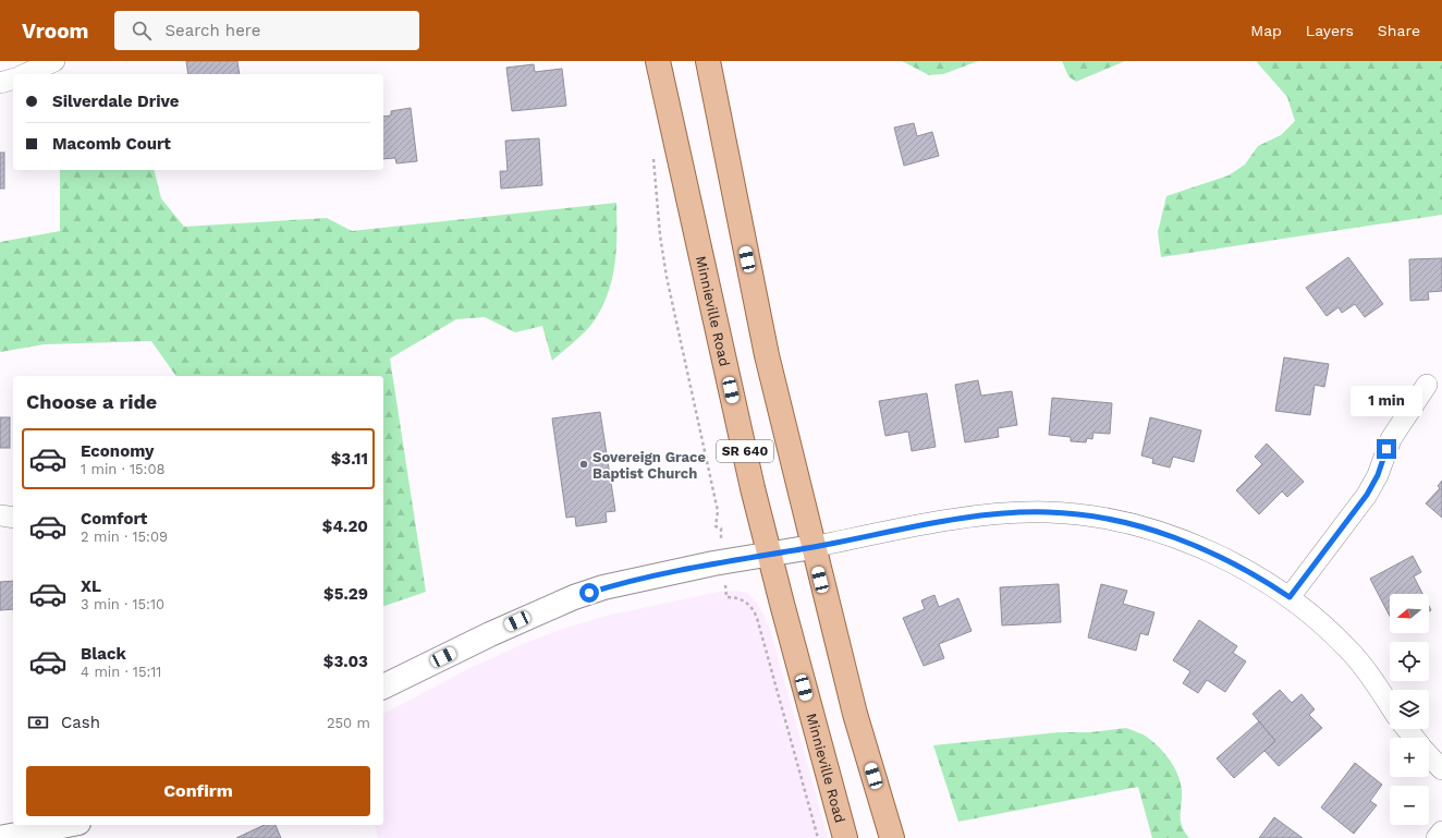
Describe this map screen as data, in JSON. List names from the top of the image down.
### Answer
{
  "streets": {
    "main road": ["Minnieville Road", "SR 640"]
  },
  "places": ["Sovereign Grace Baptist Church"],
  "north": "left",
  "page": {
    "header": "Vroom",
    "search": "Search here",
    "nav": ["Map", "Layers", "Share"],
    "banner": ["Silverdale Drive", "Macomb Court"],
    "heading": "Choose a ride",
    "bubble": "1 min",
    "list": [
      {
        "name": "Economy",
        "note": "1 min · 15:08",
        "value": "$3.11"
      },
      {
        "name": "Comfort",
        "note": "2 min · 15:09",
        "value": "$4.20"
      },
      {
        "name": "XL",
        "note": "3 min · 15:10",
        "value": "$5.29"
      },
      {
        "name": "Black",
        "note": "4 min · 15:11",
        "value": "$3.03"
      }
    ],
    "map_buttons": ["+", "−"],
    "pay": ["Cash", "250 m"],
    "buttons": "Confirm"
  }
}
